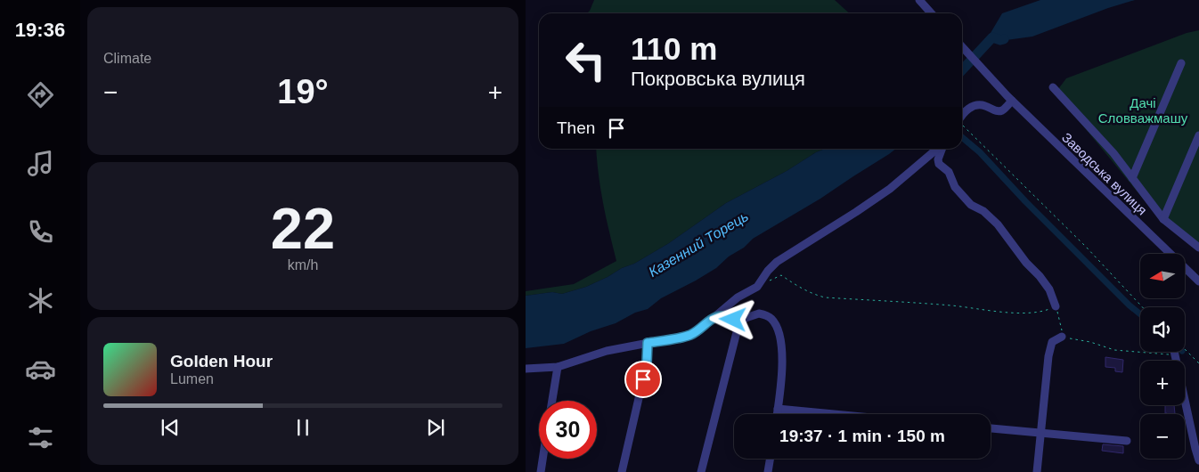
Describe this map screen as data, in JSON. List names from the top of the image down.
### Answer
{
  "streets": {
    "street": ["Заводська вулиця"]
  },
  "water": ["Казенний Торець"],
  "parks": ["Дачі Словважмашу"],
  "north": "left",
  "page": {
    "tabs": "19:36",
    "tile": [
      "Climate",
      ["22", "km/h"]
    ],
    "turn": ["110 m", "Покровська вулиця"],
    "heat": ["−", "19°", "+"],
    "then": "Then",
    "map_buttons": ["+", "−"],
    "song": ["Golden Hour", "Lumen"],
    "limit": "30",
    "trip": "19:37 · 1 min · 150 m"
  }
}
